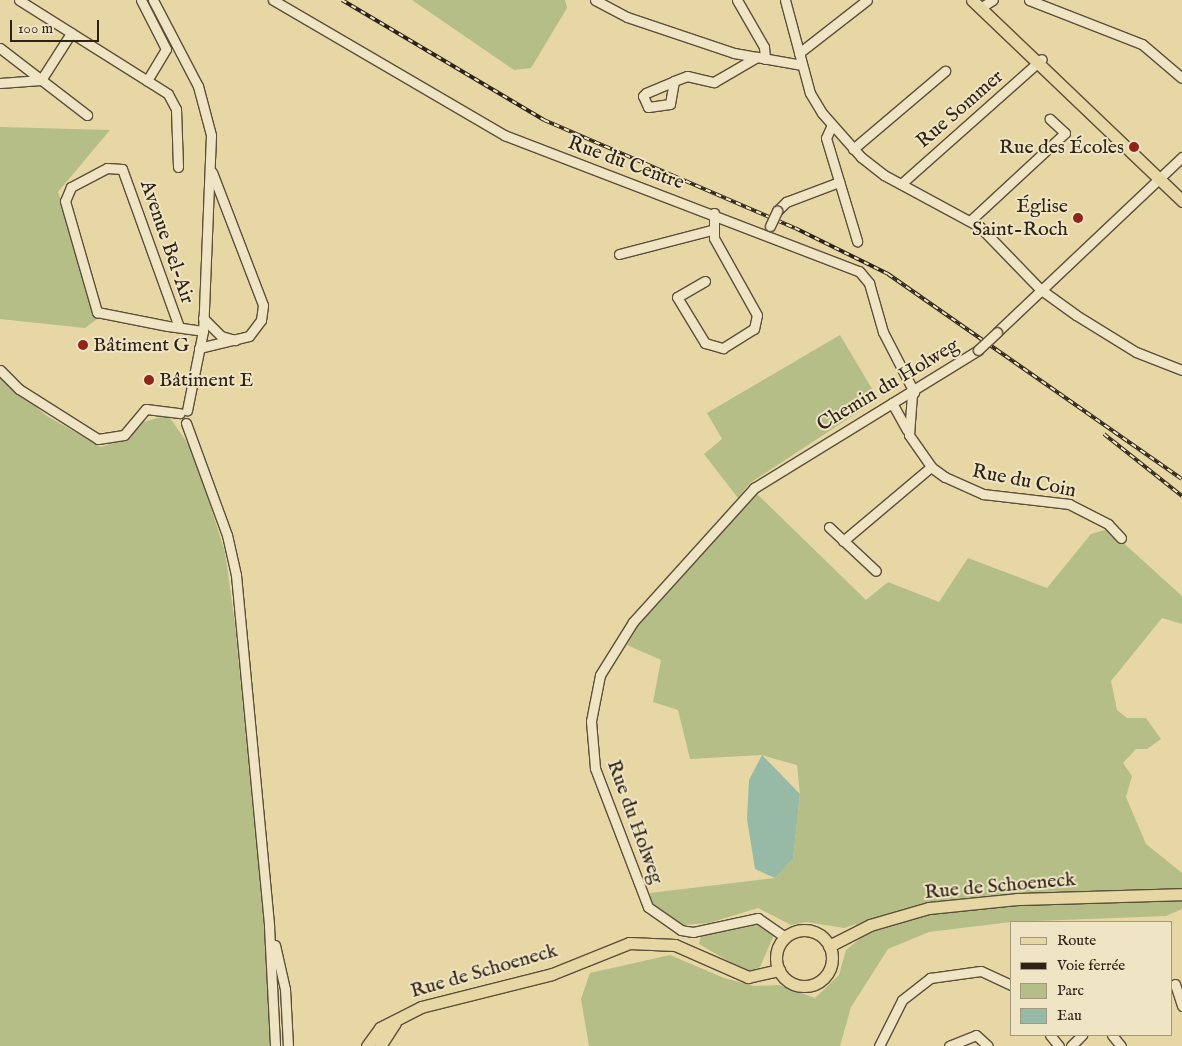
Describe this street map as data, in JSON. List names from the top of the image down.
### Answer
{
  "streets": {
    "main road": ["Rue de Schoeneck"],
    "street": [
      "Rue Sommer",
      "Rue du Centre",
      "Avenue Bel-Air",
      "Chemin du Holweg",
      "Rue du Coin",
      "Rue du Holweg"
    ]
  },
  "crossings": [
    ["Rue du Centre", "Chemin du Holweg"],
    ["Chemin du Holweg", "Rue du Coin"],
    ["Chemin du Holweg", "Rue du Holweg"],
    ["Rue du Holweg", "Rue de Schoeneck"]
  ],
  "places": [
    "Rue des Écoles",
    "Église Saint-Roch",
    "Bâtiment G",
    "Bâtiment E"
  ],
  "legend": [
    "Route",
    "Voie ferrée",
    "Parc",
    "Eau"
  ],
  "scale_bar": "100 m"
}
